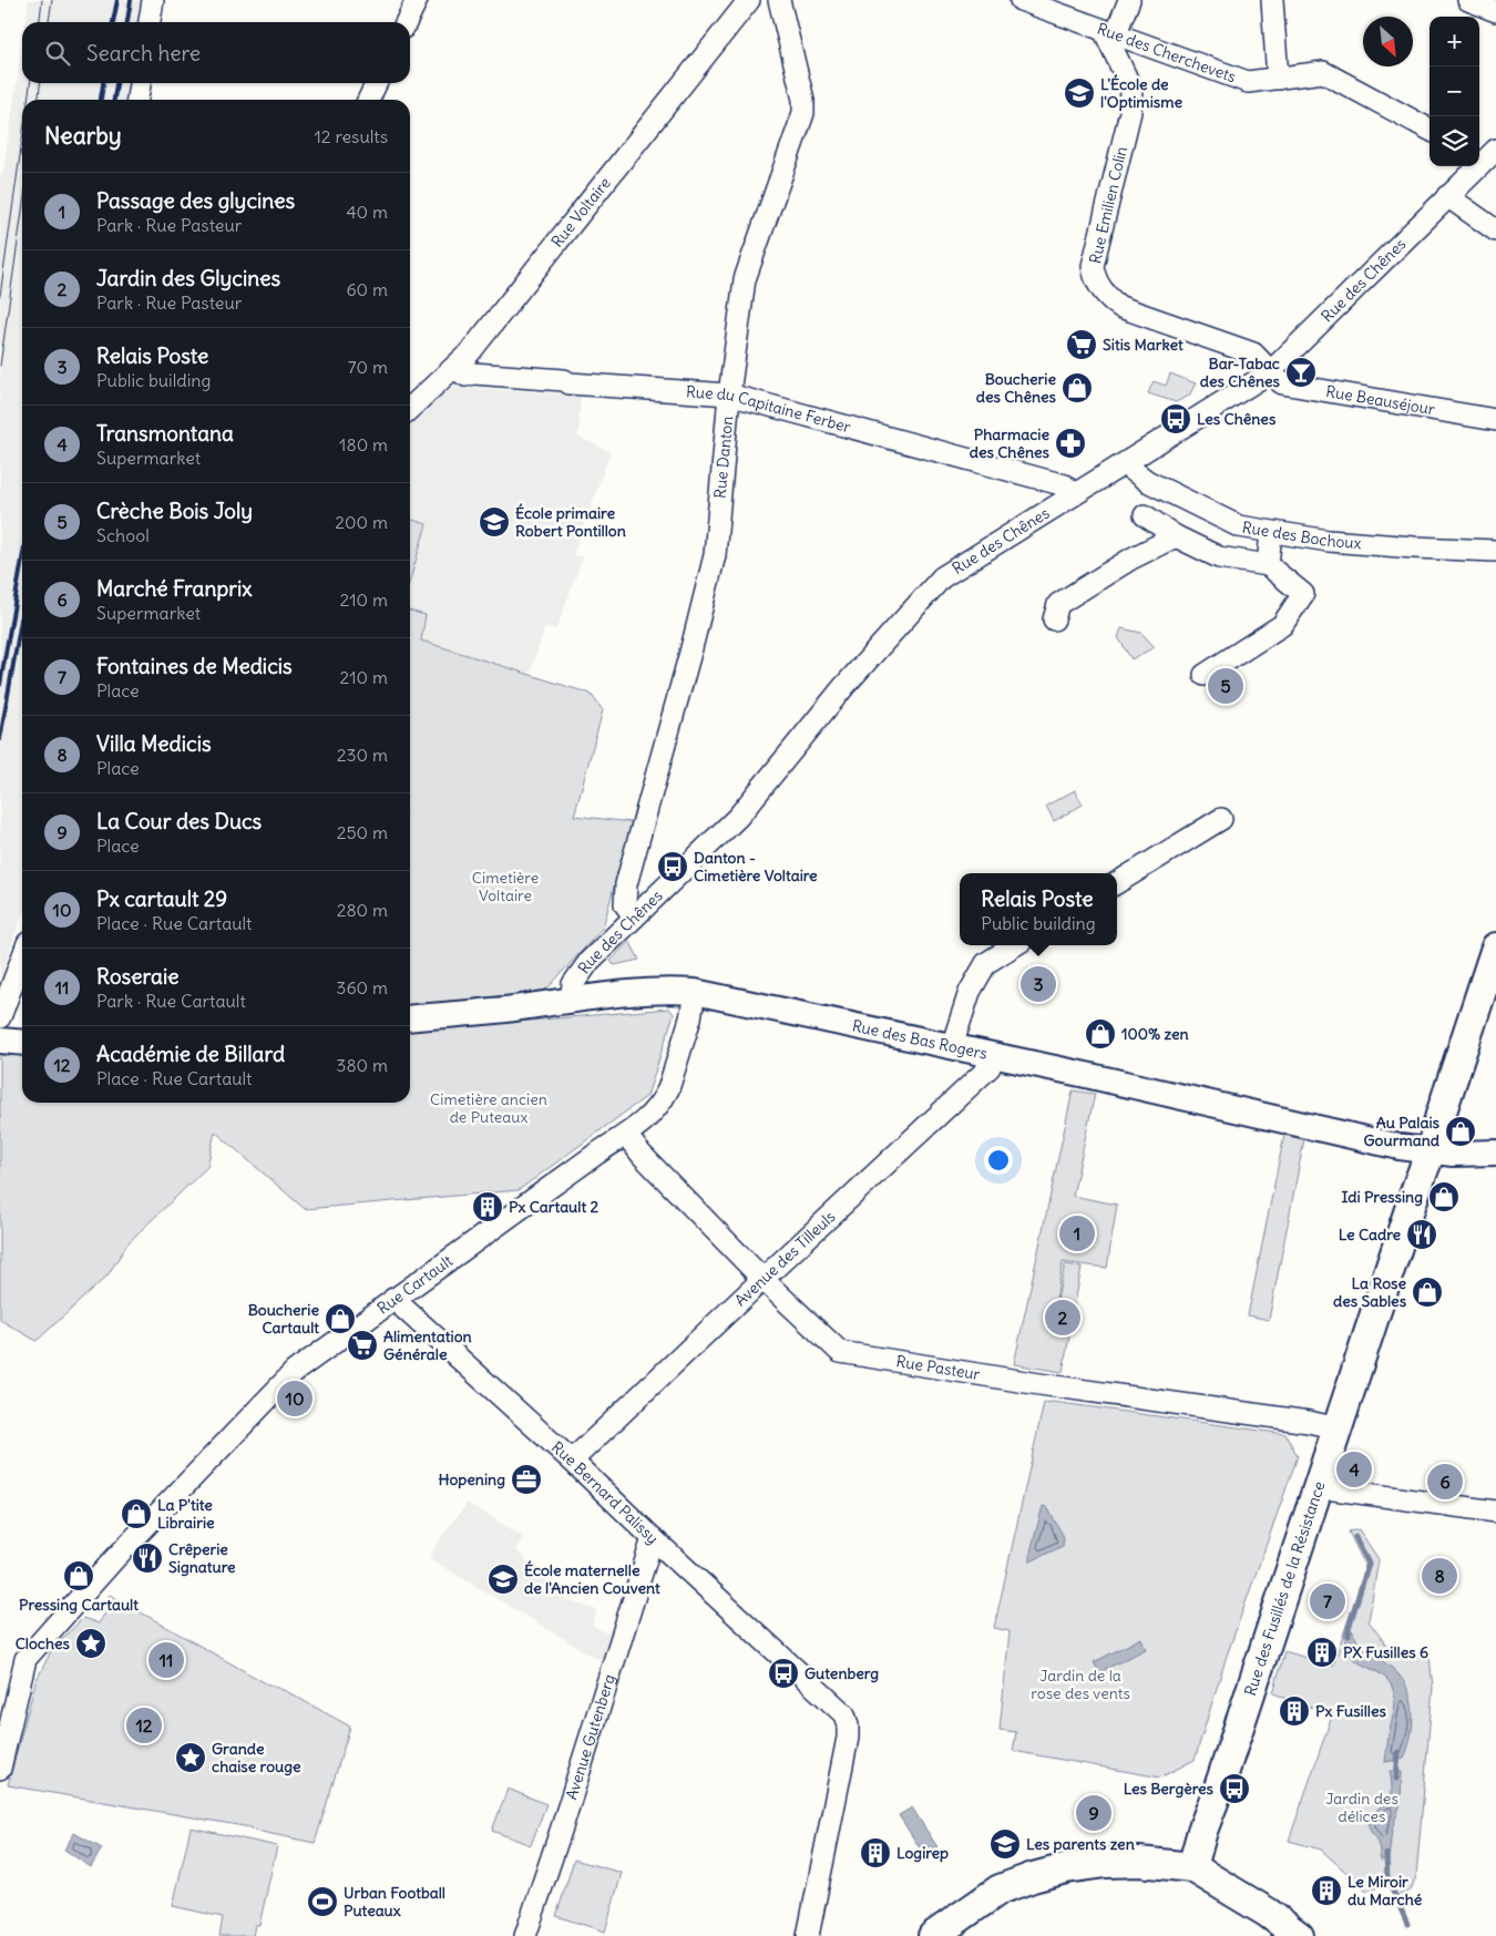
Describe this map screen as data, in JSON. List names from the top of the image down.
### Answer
{
  "streets": {
    "main road": ["Rue des Fusillés de la Résistance"],
    "street": [
      "Rue des Cherchevets",
      "Rue Emilien Colin",
      "Rue Voltaire",
      "Rue des Chênes",
      "Rue Beauséjour",
      "Rue du Capitaine Ferber",
      "Rue Danton",
      "Rue des Bochoux",
      "Rue des Bas Rogers",
      "Avenue des Tilleuls",
      "Rue Cartault",
      "Rue Pasteur",
      "Rue Bernard Palissy",
      "Avenue Gutenberg"
    ]
  },
  "crossings": [
    ["Rue des Cherchevets", "Rue Emilien Colin"],
    ["Rue Emilien Colin", "Rue des Chênes"],
    ["Rue Emilien Colin", "Rue Beauséjour"],
    ["Rue Voltaire", "Rue du Capitaine Ferber"],
    ["Rue des Chênes", "Rue Beauséjour"],
    ["Rue des Chênes", "Rue du Capitaine Ferber"],
    ["Rue des Chênes", "Rue Danton"],
    ["Rue des Chênes", "Rue des Bochoux"],
    ["Rue des Chênes", "Rue des Bas Rogers"],
    ["Rue du Capitaine Ferber", "Rue Danton"],
    ["Rue des Bas Rogers", "Avenue des Tilleuls"],
    ["Rue des Bas Rogers", "Rue Cartault"],
    ["Rue des Bas Rogers", "Rue des Fusillés de la Résistance"],
    ["Avenue des Tilleuls", "Rue Pasteur"],
    ["Avenue des Tilleuls", "Rue Bernard Palissy"],
    ["Rue Cartault", "Rue Pasteur"],
    ["Rue Cartault", "Rue Bernard Palissy"],
    ["Rue Pasteur", "Rue des Fusillés de la Résistance"],
    ["Rue Bernard Palissy", "Avenue Gutenberg"]
  ],
  "parks": [
    "Cimetière Voltaire",
    "Cimetière ancien de Puteaux",
    "Jardin de la rose des vents",
    "Jardin des délices"
  ],
  "places": {
    "school or university": [
      "L'École de l'Optimisme",
      "École primaire Robert Pontillon",
      "École maternelle de l'Ancien Couvent",
      "Les parents zen"
    ],
    "supermarket": ["Sitis Market", "Alimentation Générale"],
    "bar": ["Bar-Tabac des Chênes"],
    "shop": [
      "Boucherie des Chênes",
      "100% zen",
      "Au Palais Gourmand",
      "Idi Pressing",
      "La Rose des Sables",
      "Boucherie Cartault",
      "La P'tite Librairie",
      "Pressing Cartault"
    ],
    "bus stop": [
      "Les Chênes",
      "Danton - Cimetière Voltaire",
      "Gutenberg",
      "Les Bergères"
    ],
    "pharmacy": ["Pharmacie des Chênes"],
    "building": [
      "Px Cartault 2",
      "PX Fusilles 6",
      "Px Fusilles",
      "Logirep",
      "Le Miroir du Marché"
    ],
    "restaurant": ["Le Cadre", "Crêperie Signature"],
    "office": ["Hopening"],
    "place": ["Cloches", "Grande chaise rouge"],
    "sports": ["Urban Football Puteaux"]
  },
  "north": "bottom right",
  "page": {
    "map_buttons": ["+", "−"],
    "search": "Search here",
    "heading": ["Nearby", "12 results"],
    "list": [
      {
        "mark": "1",
        "name": "Passage des glycines",
        "note": "Park · Rue Pasteur",
        "value": "40 m"
      },
      {
        "mark": "2",
        "name": "Jardin des Glycines",
        "note": "Park · Rue Pasteur",
        "value": "60 m"
      },
      {
        "mark": "3",
        "name": "Relais Poste",
        "note": "Public building",
        "value": "70 m"
      },
      {
        "mark": "4",
        "name": "Transmontana",
        "note": "Supermarket",
        "value": "180 m"
      },
      {
        "mark": "5",
        "name": "Crèche Bois Joly",
        "note": "School",
        "value": "200 m"
      },
      {
        "mark": "6",
        "name": "Marché Franprix",
        "note": "Supermarket",
        "value": "210 m"
      },
      {
        "mark": "7",
        "name": "Fontaines de Medicis",
        "note": "Place",
        "value": "210 m"
      },
      {
        "mark": "8",
        "name": "Villa Medicis",
        "note": "Place",
        "value": "230 m"
      },
      {
        "mark": "9",
        "name": "La Cour des Ducs",
        "note": "Place",
        "value": "250 m"
      },
      {
        "mark": "10",
        "name": "Px cartault 29",
        "note": "Place · Rue Cartault",
        "value": "280 m"
      },
      {
        "mark": "11",
        "name": "Roseraie",
        "note": "Park · Rue Cartault",
        "value": "360 m"
      },
      {
        "mark": "12",
        "name": "Académie de Billard",
        "note": "Place · Rue Cartault",
        "value": "380 m"
      }
    ],
    "pins": [
      "5",
      "3",
      "1",
      "2",
      "10",
      "4",
      "6",
      "8",
      "7",
      "11",
      "12",
      "9"
    ],
    "popup": ["Relais Poste", "Public building"]
  }
}
